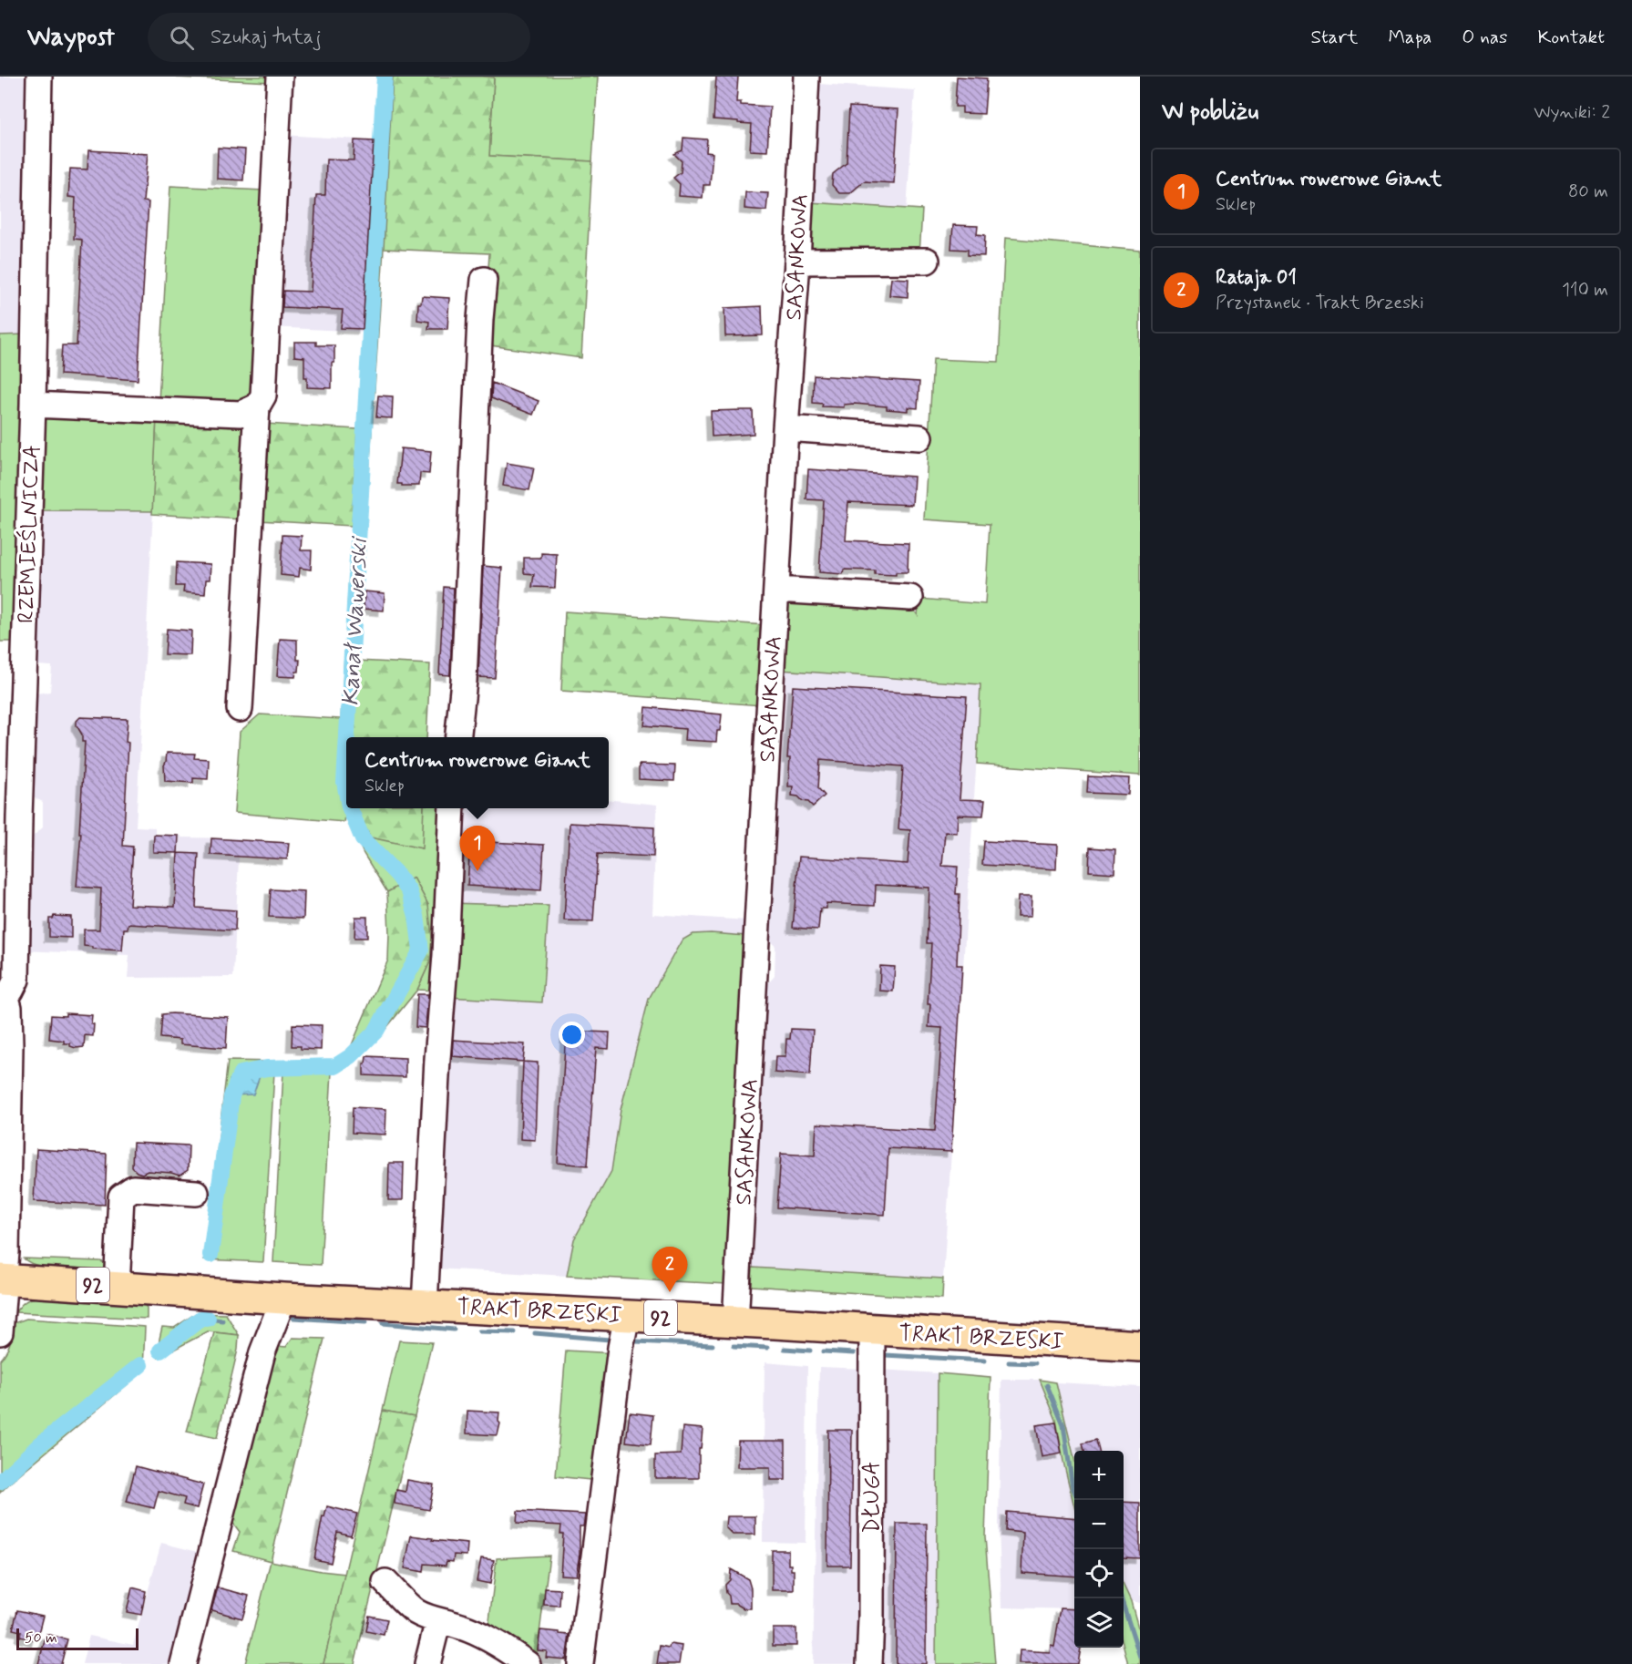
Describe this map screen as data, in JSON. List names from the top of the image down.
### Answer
{
  "streets": {
    "main road": ["92", "TRAKT BRZESKI"],
    "street": ["SASANKOWA", "RZEMIEŚLNICZA", "DŁUGA"]
  },
  "crossings": [
    ["SASANKOWA", "TRAKT BRZESKI"],
    ["RZEMIEŚLNICZA", "TRAKT BRZESKI"],
    ["TRAKT BRZESKI", "DŁUGA"]
  ],
  "water": ["Kanał Wawerski"],
  "scale_bar": "50 m",
  "page": {
    "header": "Waypost",
    "search": "Szukaj tutaj",
    "nav": [
      "Start",
      "Mapa",
      "O nas",
      "Kontakt"
    ],
    "heading": ["W pobliżu", "Wyniki: 2"],
    "list": [
      {
        "mark": "1",
        "name": "Centrum rowerowe Giant",
        "note": "Sklep",
        "value": "80 m"
      },
      {
        "mark": "2",
        "name": "Rataja 01",
        "note": "Przystanek · Trakt Brzeski",
        "value": "110 m"
      }
    ],
    "popup": ["Centrum rowerowe Giant", "Sklep"],
    "pins": ["1", "2"],
    "map_buttons": ["+", "−"],
    "scale": "50 m"
  }
}
